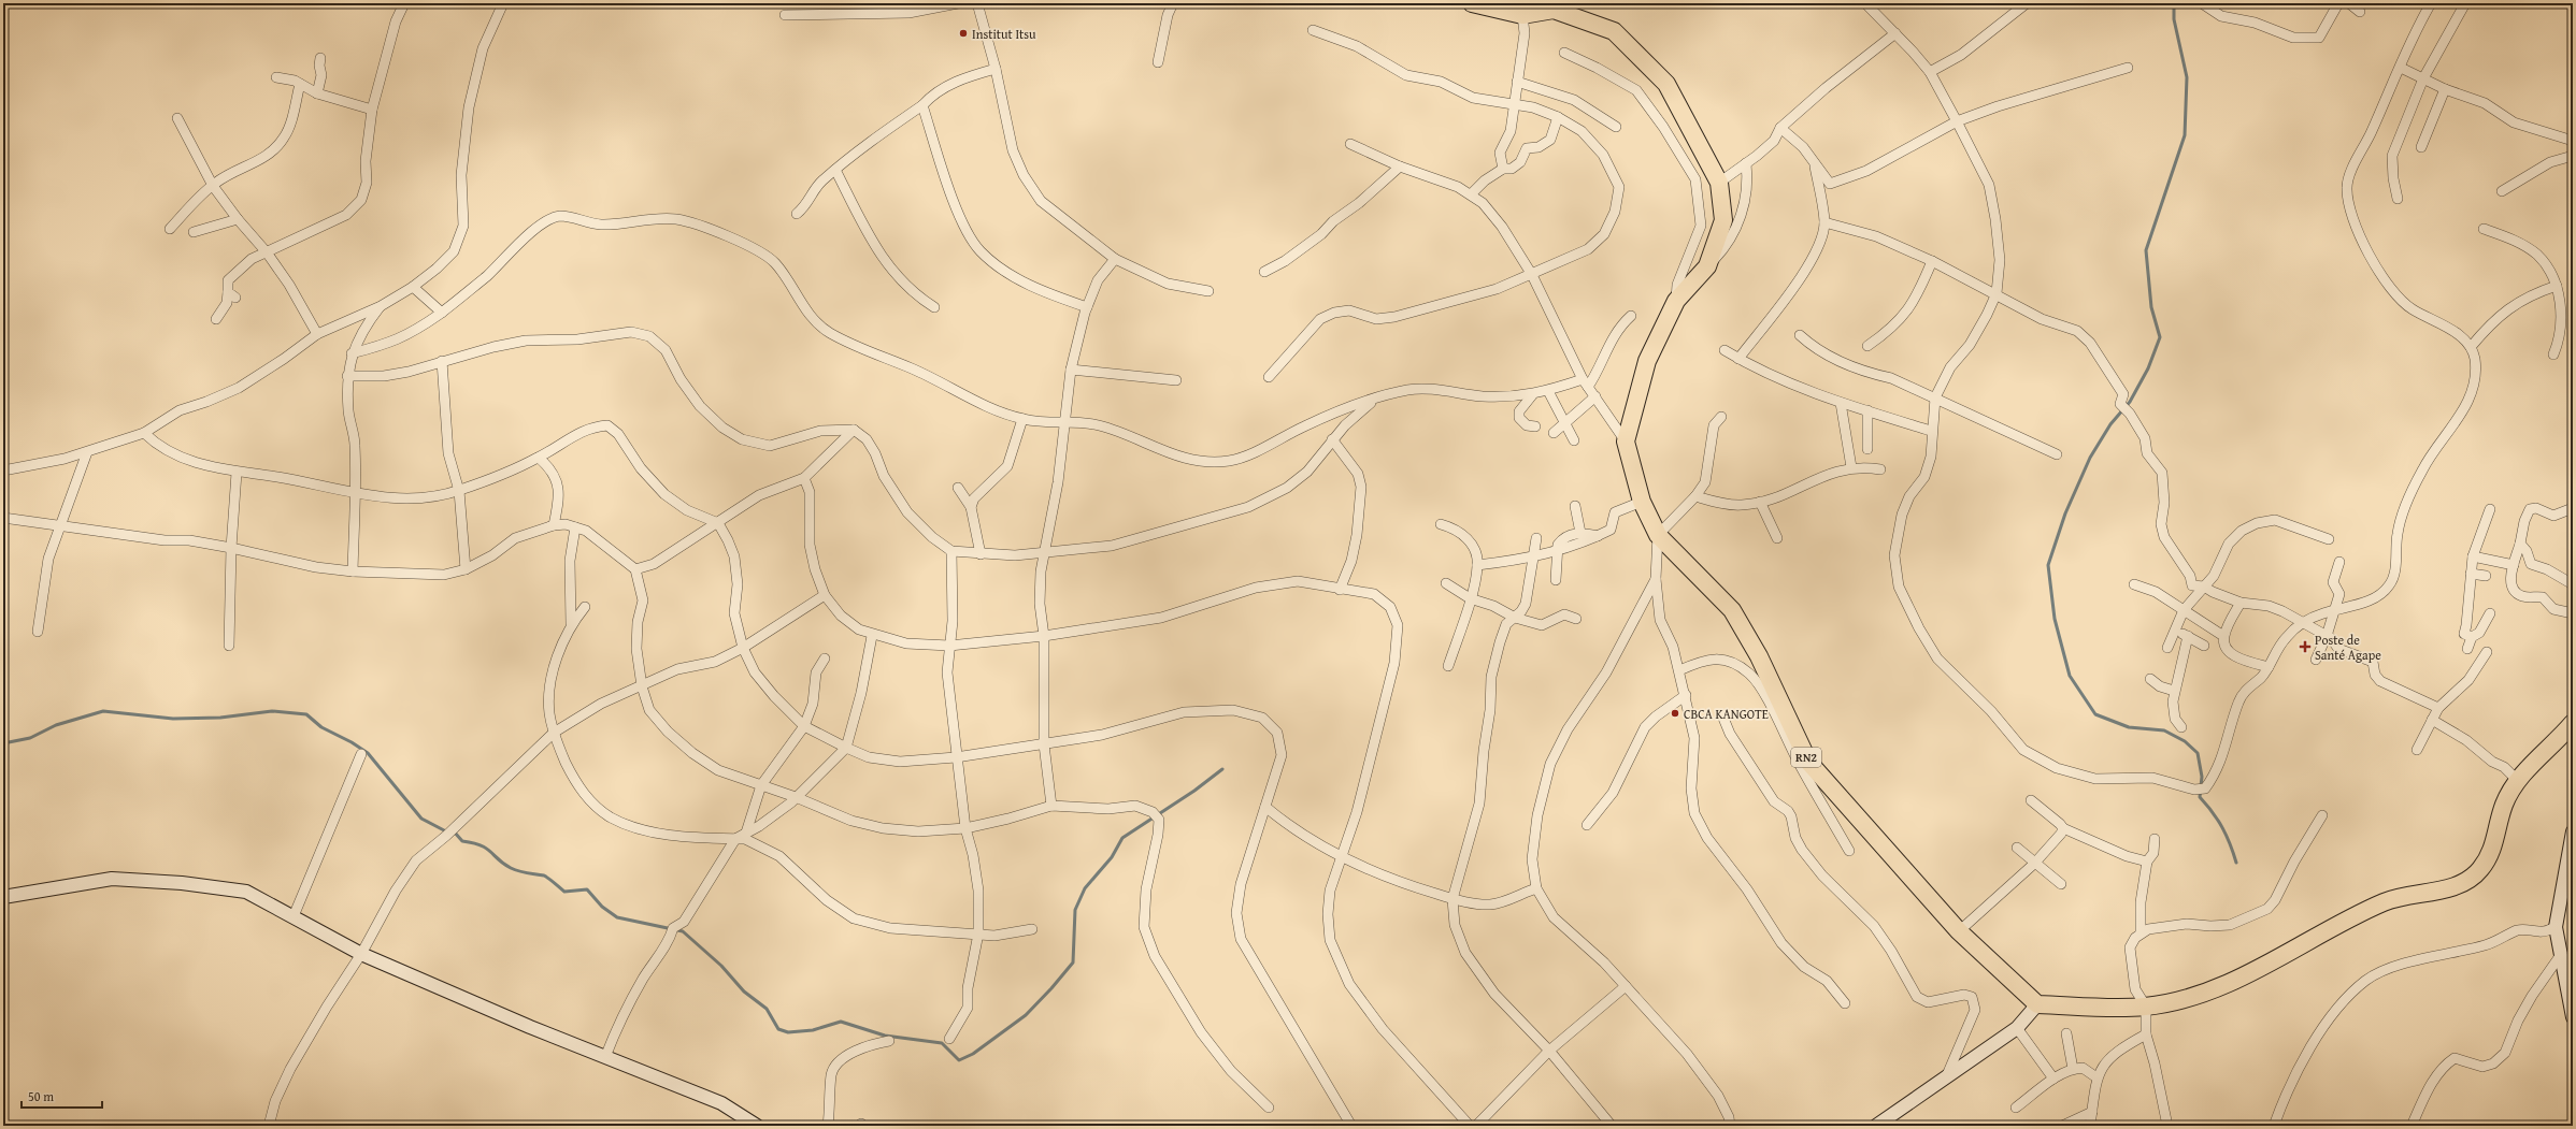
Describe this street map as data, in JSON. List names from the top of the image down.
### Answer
{
  "streets": {
    "highway": ["RN2"]
  },
  "places": {
    "other": ["Institut Itsu", "CBCA KANGOTE"],
    "health": ["Poste de Santé Agape"]
  },
  "scale_bar": "50 m"
}
